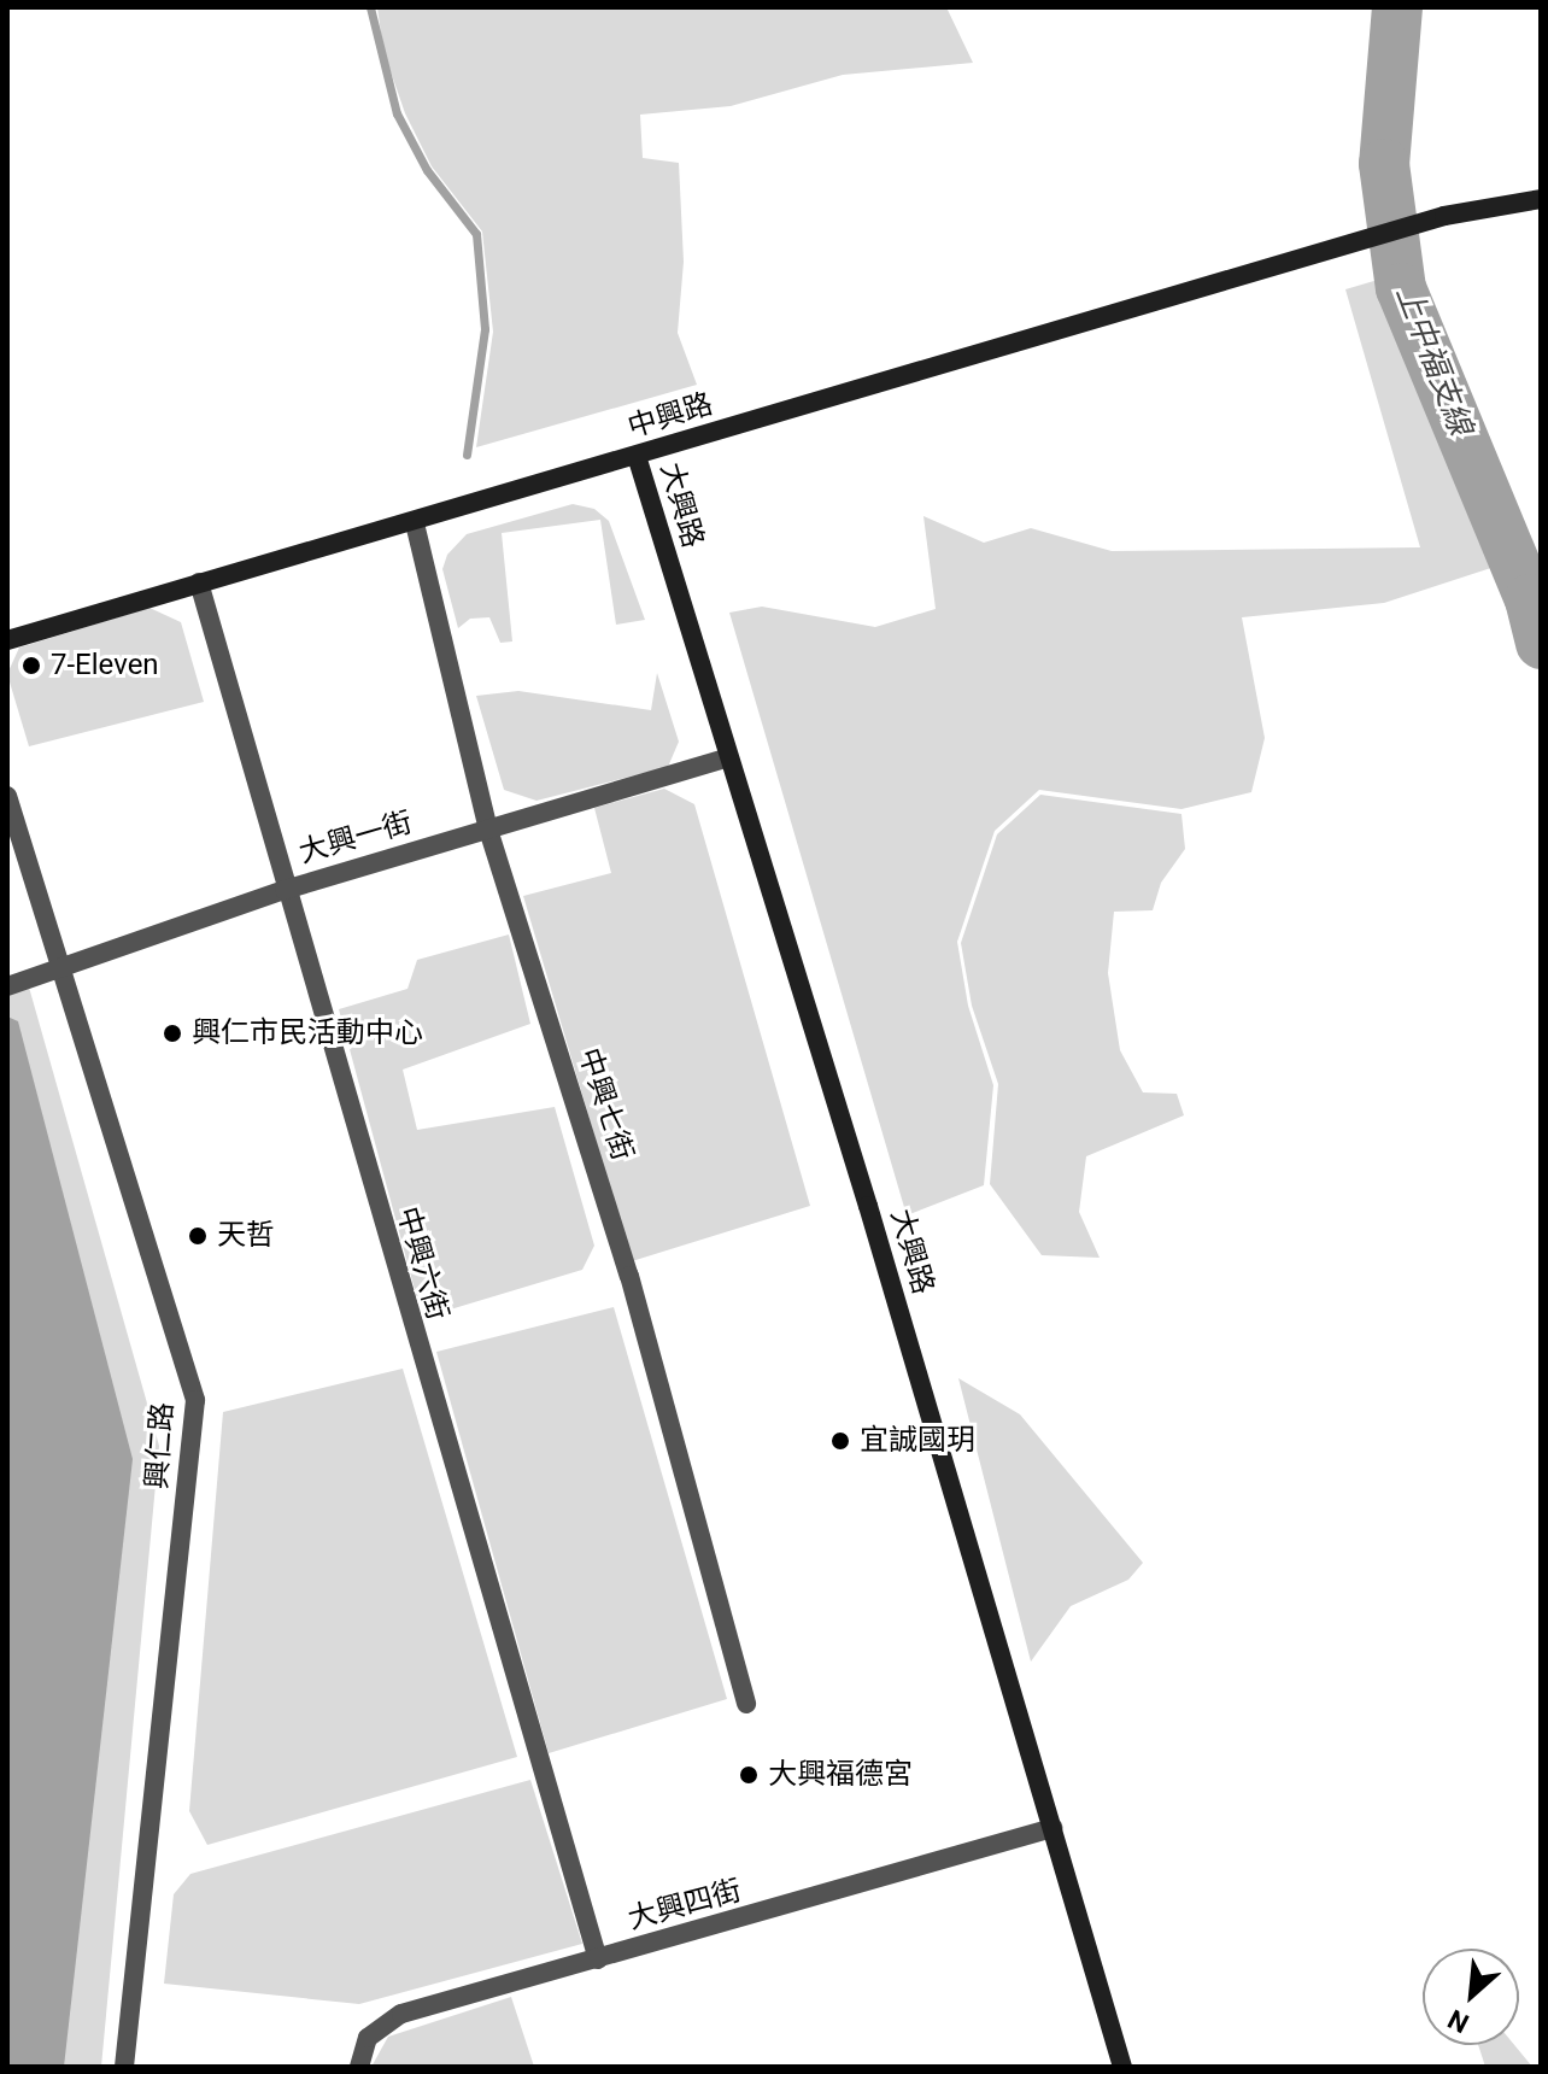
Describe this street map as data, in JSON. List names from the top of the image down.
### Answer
{
  "streets": {
    "street": [
      "中興路",
      "大興路",
      "大興一街",
      "中興七街",
      "中興六街",
      "興仁路",
      "大興四街"
    ]
  },
  "crossings": [
    ["中興路", "大興路"],
    ["中興路", "中興七街"],
    ["中興路", "中興六街"],
    ["大興路", "大興一街"],
    ["大興路", "大興四街"],
    ["大興一街", "中興七街"],
    ["大興一街", "中興六街"],
    ["大興一街", "興仁路"],
    ["中興六街", "大興四街"]
  ],
  "water": ["上中福支線"],
  "places": [
    "7-Eleven",
    "興仁市民活動中心",
    "天哲",
    "宜誠國玥",
    "大興福德宮"
  ],
  "north": "bottom left"
}
